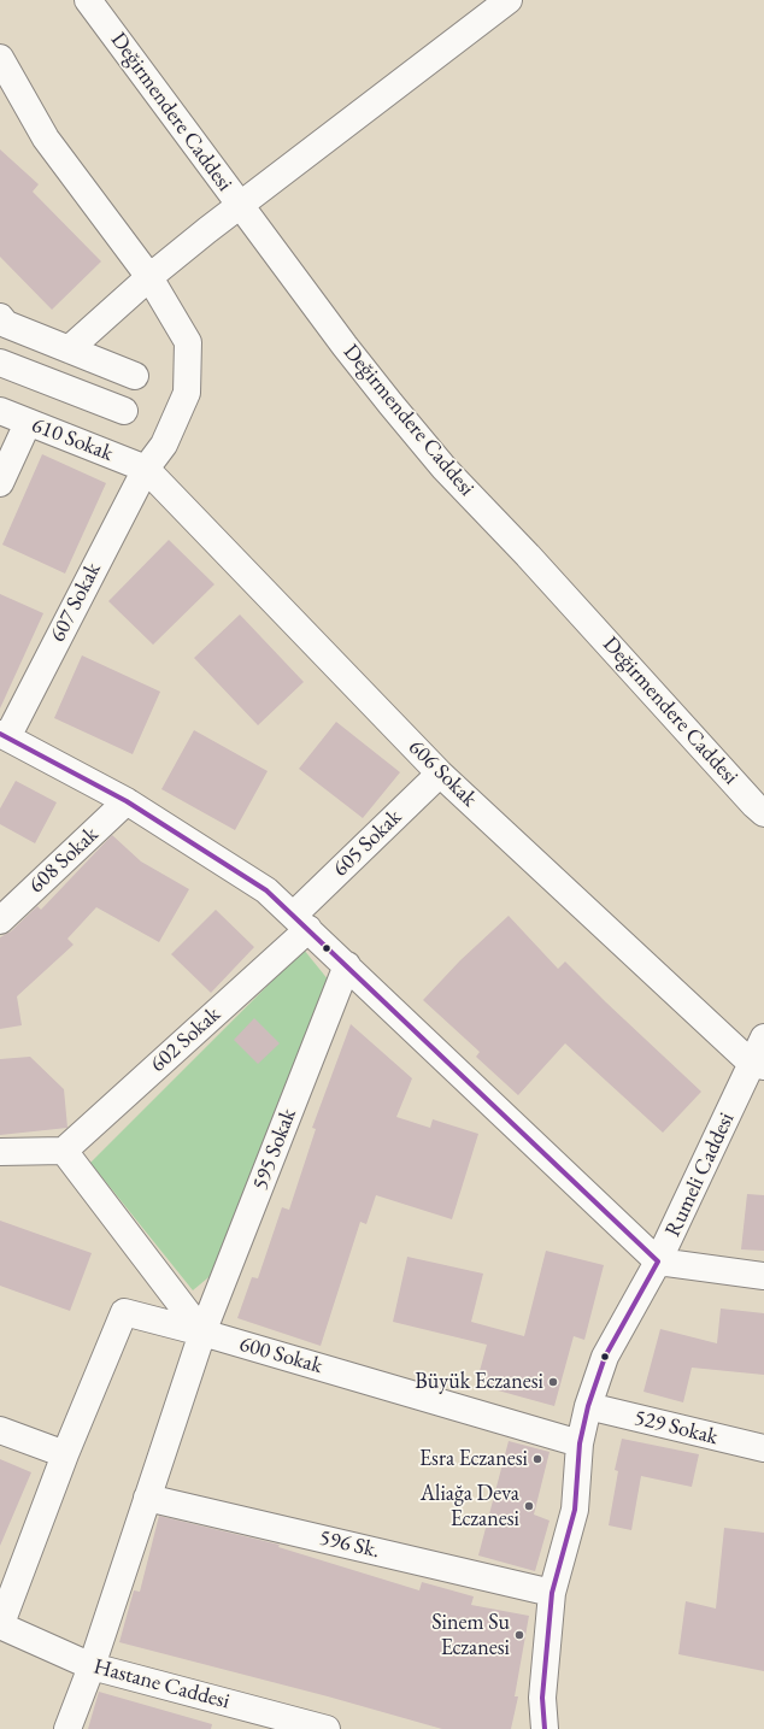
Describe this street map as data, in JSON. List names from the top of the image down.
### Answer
{
  "streets": {
    "street": [
      "Değirmendere Caddesi",
      "610 Sokak",
      "607 Sokak",
      "606 Sokak",
      "605 Sokak",
      "608 Sokak",
      "602 Sokak",
      "595 Sokak",
      "Rumeli Caddesi",
      "600 Sokak",
      "529 Sokak",
      "596 Sk.",
      "Hastane Caddesi"
    ]
  },
  "crossings": [
    ["610 Sokak", "607 Sokak"],
    ["610 Sokak", "606 Sokak"],
    ["607 Sokak", "606 Sokak"],
    ["606 Sokak", "605 Sokak"],
    ["606 Sokak", "Rumeli Caddesi"],
    ["605 Sokak", "602 Sokak"],
    ["595 Sokak", "600 Sokak"],
    ["595 Sokak", "596 Sk."],
    ["595 Sokak", "Hastane Caddesi"],
    ["Rumeli Caddesi", "600 Sokak"],
    ["Rumeli Caddesi", "529 Sokak"],
    ["Rumeli Caddesi", "596 Sk."]
  ],
  "places": [
    "Büyük Eczanesi",
    "Esra Eczanesi",
    "Aliağa Deva Eczanesi",
    "Sinem Su Eczanesi"
  ]
}
